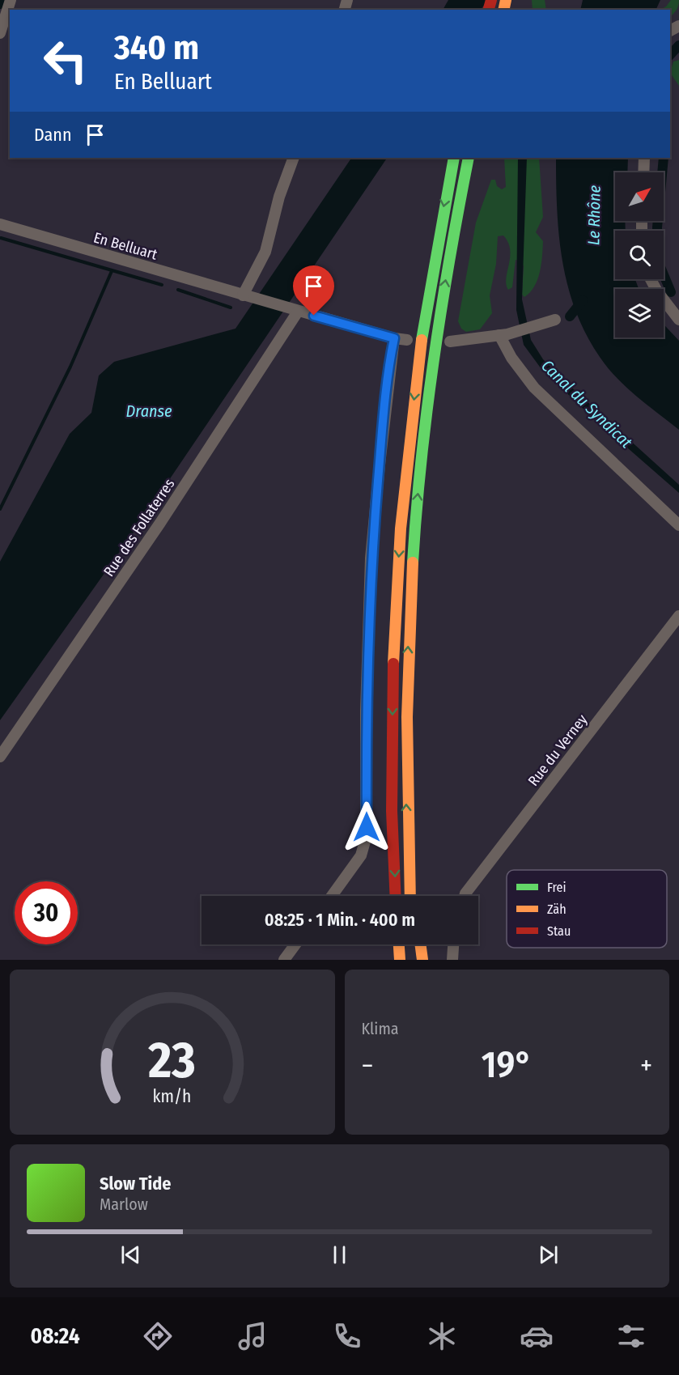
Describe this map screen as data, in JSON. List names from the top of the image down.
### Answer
{
  "streets": {
    "street": ["En Belluart", "Rue des Follaterres", "Rue du Verney"]
  },
  "crossings": [
    ["En Belluart", "Rue des Follaterres"]
  ],
  "water": ["Le Rhône", "Canal du Syndicat", "Dranse"],
  "legend": ["Frei", "Zäh", "Stau"],
  "north": "top right",
  "page": {
    "turn": ["340 m", "En Belluart"],
    "then": "Dann",
    "limit": "30",
    "trip": "08:25 · 1 Min. · 400 m",
    "tile": "Klima",
    "heat": ["−", "19°", "+"],
    "song": ["Slow Tide", "Marlow"],
    "tabs": "08:24",
    "gauge": ["23", "km/h"]
  }
}
